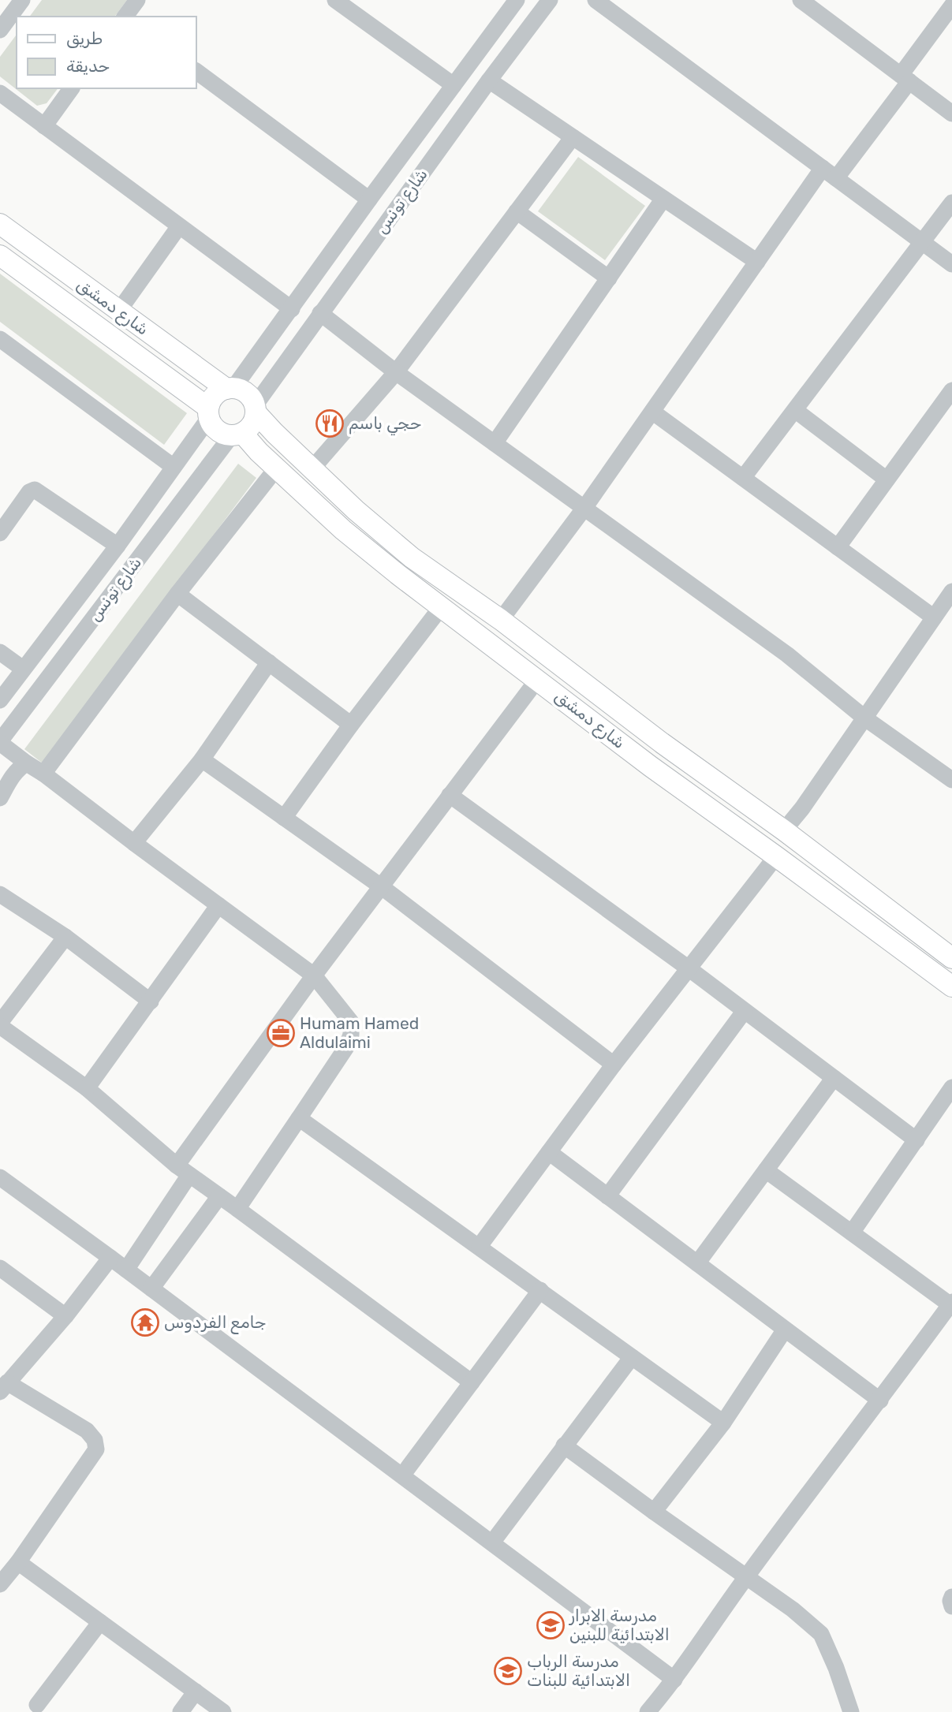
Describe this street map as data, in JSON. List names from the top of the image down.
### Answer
{
  "streets": {
    "main road": ["شارع دمشق"],
    "street": ["شارع تونس"]
  },
  "crossings": [
    ["شارع تونس", "شارع دمشق"]
  ],
  "places": {
    "restaurant": ["حجي باسم"],
    "office": ["Humam Hamed Aldulaimi"],
    "temple": ["جامع الفردوس"],
    "school or university": ["مدرسة الابرار الابتدائية للبنين", "مدرسة الرباب الابتدائية للبنات"]
  },
  "legend": ["طريق", "حديقة"]
}
